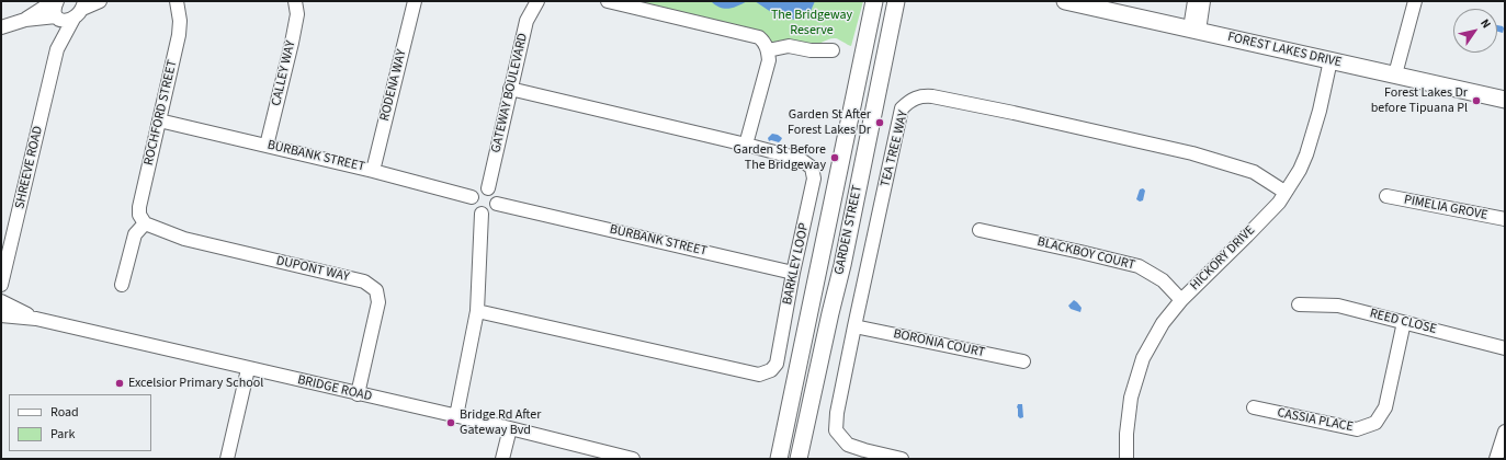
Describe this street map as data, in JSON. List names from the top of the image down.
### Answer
{
  "streets": {
    "main road": ["FOREST LAKES DRIVE", "GARDEN STREET"],
    "street": [
      "CALLEY WAY",
      "RODENA WAY",
      "GATEWAY BOULEVARD",
      "ROCHFORD STREET",
      "TEA TREE WAY",
      "BURBANK STREET",
      "SHREEVE ROAD",
      "PIMELIA GROVE",
      "BLACKBOY COURT",
      "HICKORY DRIVE",
      "BARKLEY LOOP",
      "DUPONT WAY",
      "REED CLOSE",
      "BORONIA COURT",
      "BRIDGE ROAD",
      "CASSIA PLACE"
    ]
  },
  "crossings": [
    ["FOREST LAKES DRIVE", "HICKORY DRIVE"],
    ["CALLEY WAY", "BURBANK STREET"],
    ["RODENA WAY", "BURBANK STREET"],
    ["GATEWAY BOULEVARD", "BURBANK STREET"],
    ["GATEWAY BOULEVARD", "BARKLEY LOOP"],
    ["ROCHFORD STREET", "BURBANK STREET"],
    ["ROCHFORD STREET", "DUPONT WAY"],
    ["TEA TREE WAY", "HICKORY DRIVE"],
    ["TEA TREE WAY", "BORONIA COURT"],
    ["BURBANK STREET", "BARKLEY LOOP"],
    ["BLACKBOY COURT", "HICKORY DRIVE"],
    ["DUPONT WAY", "BRIDGE ROAD"],
    ["REED CLOSE", "CASSIA PLACE"]
  ],
  "parks": ["The Bridgeway Reserve"],
  "places": [
    "Forest Lakes Dr before Tipuana Pl",
    "Garden St After Forest Lakes Dr",
    "Garden St Before The Bridgeway",
    "Excelsior Primary School",
    "Bridge Rd After Gateway Bvd"
  ],
  "legend": ["Road", "Park"],
  "north": "top right"
}
